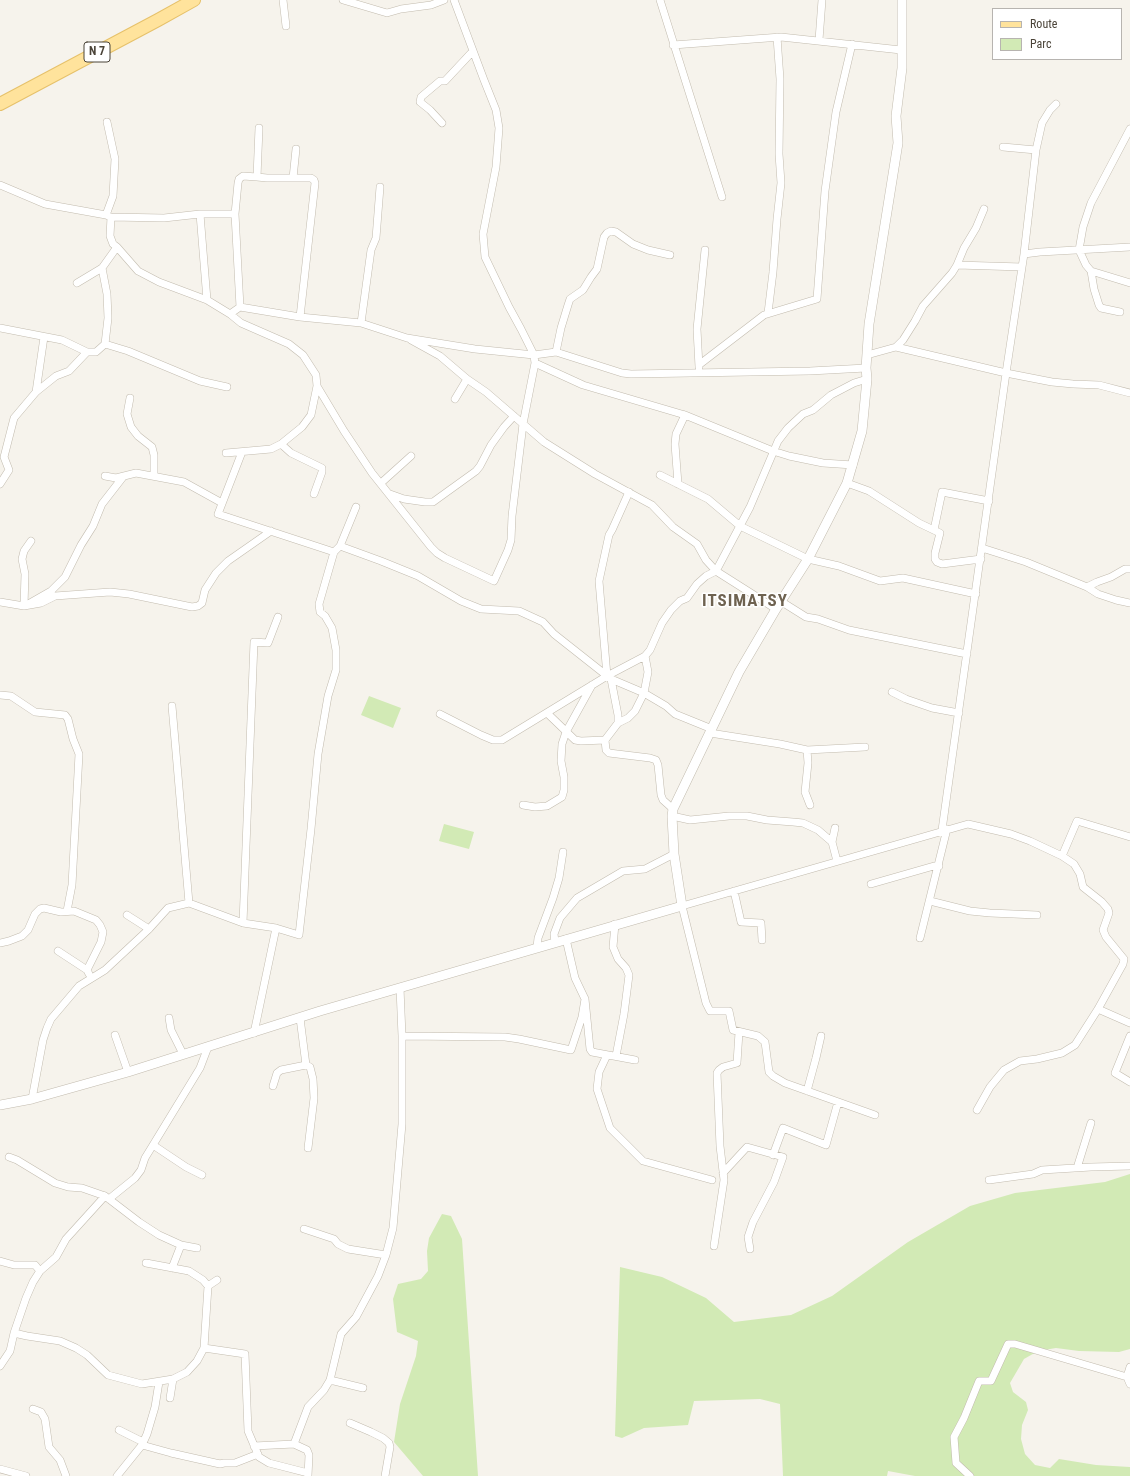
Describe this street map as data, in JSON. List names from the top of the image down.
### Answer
{
  "streets": {
    "main road": ["N 7"]
  },
  "districts": ["ITSIMATSY"],
  "legend": ["Route", "Parc"]
}
